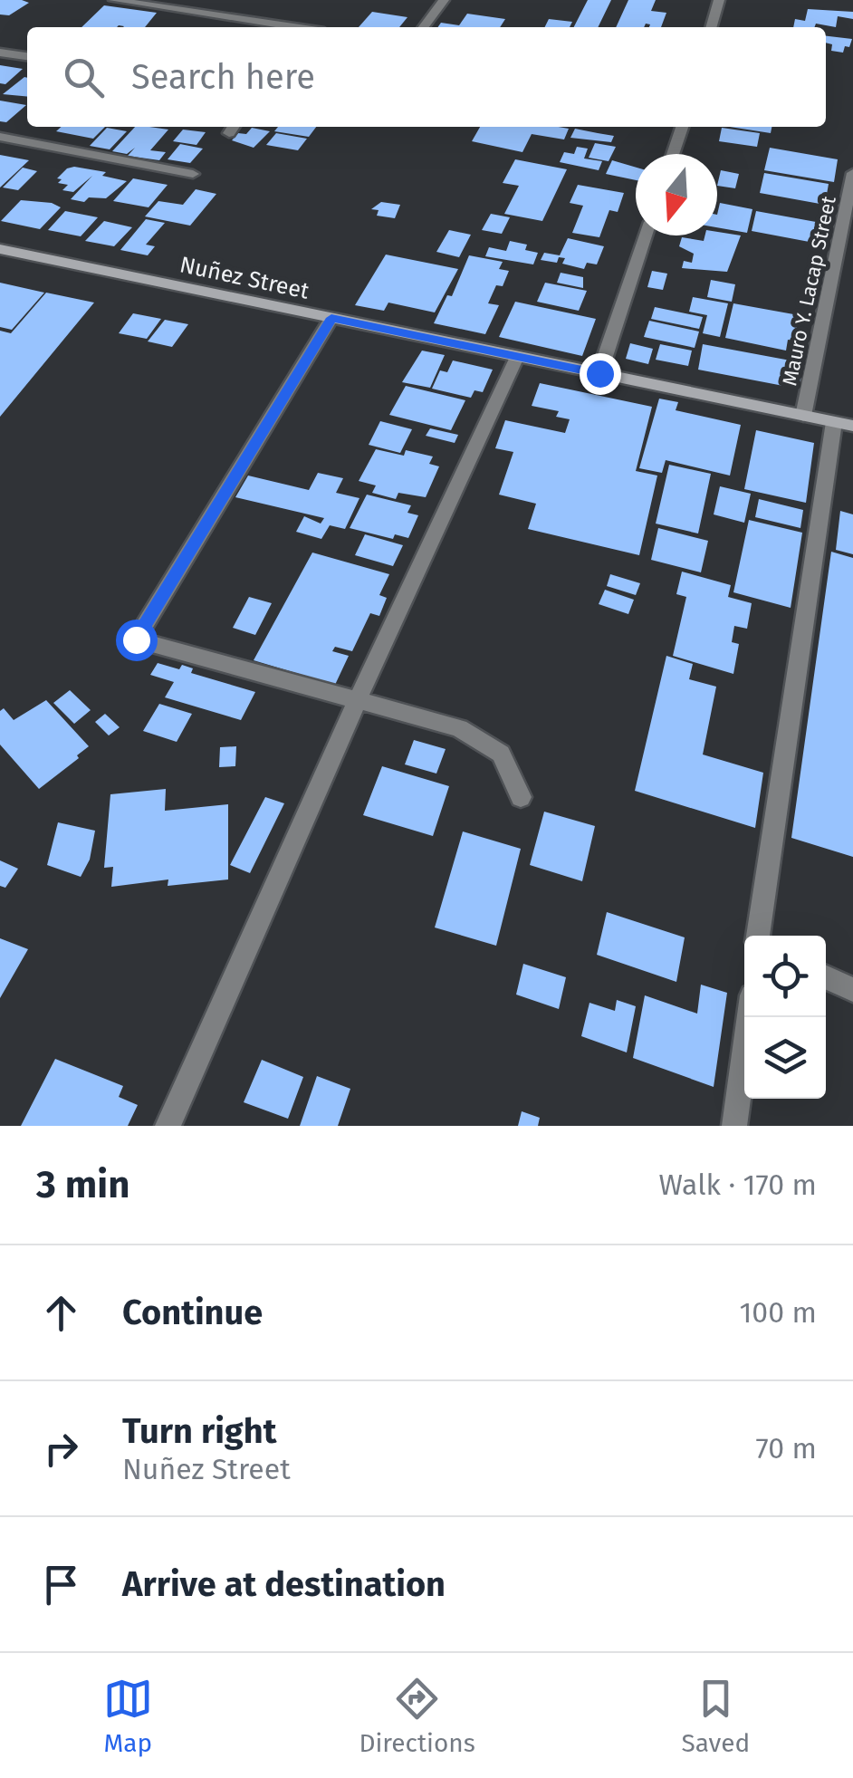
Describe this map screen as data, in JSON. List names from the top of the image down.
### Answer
{
  "streets": {
    "street": ["Nuñez Street", "Mauro Y. Lacap Street"]
  },
  "crossings": [
    ["Nuñez Street", "Mauro Y. Lacap Street"]
  ],
  "north": "bottom",
  "page": {
    "search": "Search here",
    "heading": ["3 min", "Walk · 170 m"],
    "list": [
      ["Continue", "100 m"],
      ["Turn right", "Nuñez Street", "70 m"],
      "Arrive at destination"
    ],
    "nav": ["Map", "Directions", "Saved"]
  }
}
